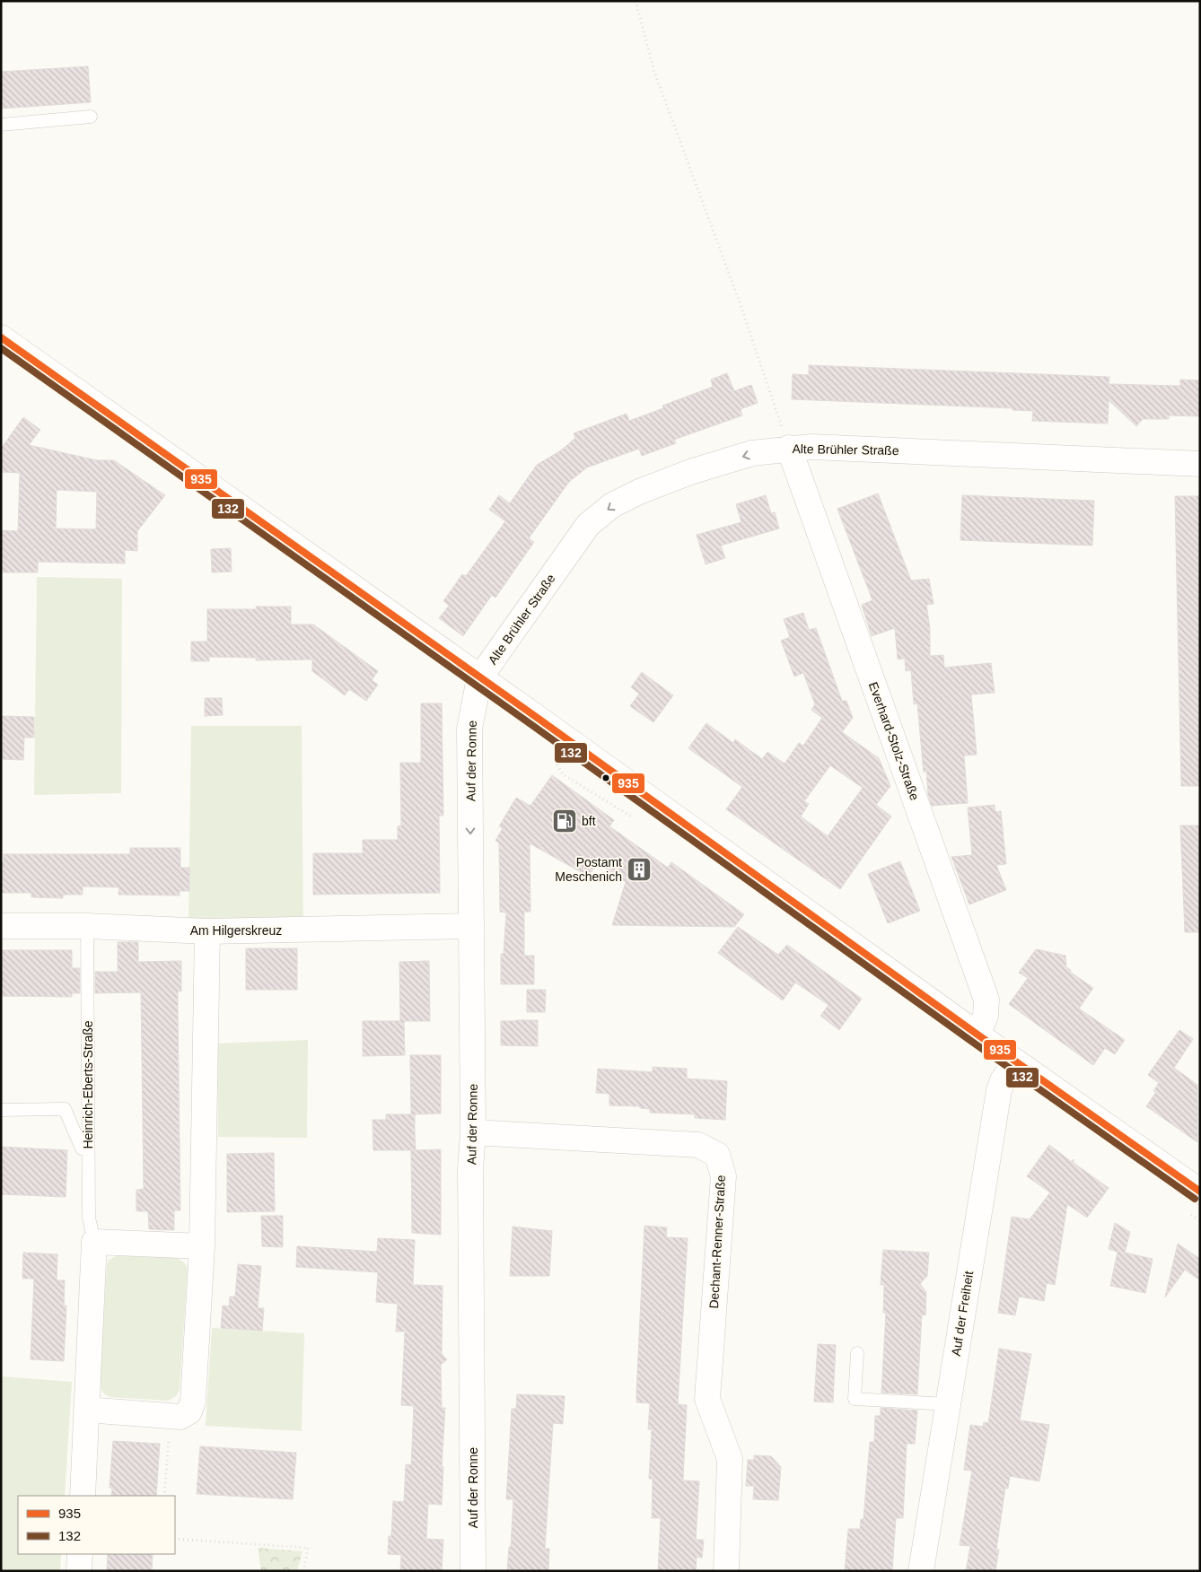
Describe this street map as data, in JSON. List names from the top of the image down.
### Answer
{
  "streets": {
    "street": [
      "Alte Brühler Straße",
      "Everhard-Stolz-Straße",
      "Auf der Ronne",
      "Am Hilgerskreuz",
      "Heinrich-Eberts-Straße",
      "Dechant-Renner-Straße",
      "Auf der Freiheit"
    ]
  },
  "crossings": [
    ["Alte Brühler Straße", "Everhard-Stolz-Straße"],
    ["Alte Brühler Straße", "Auf der Ronne"],
    ["Auf der Ronne", "Am Hilgerskreuz"],
    ["Auf der Ronne", "Dechant-Renner-Straße"],
    ["Am Hilgerskreuz", "Heinrich-Eberts-Straße"]
  ],
  "one_way": ["Alte Brühler Straße"],
  "places": {
    "fuel station": ["bft"],
    "building": ["Postamt Meschenich"]
  },
  "lines": ["transit line 935", "transit line 132"],
  "legend": ["935", "132"]
}
